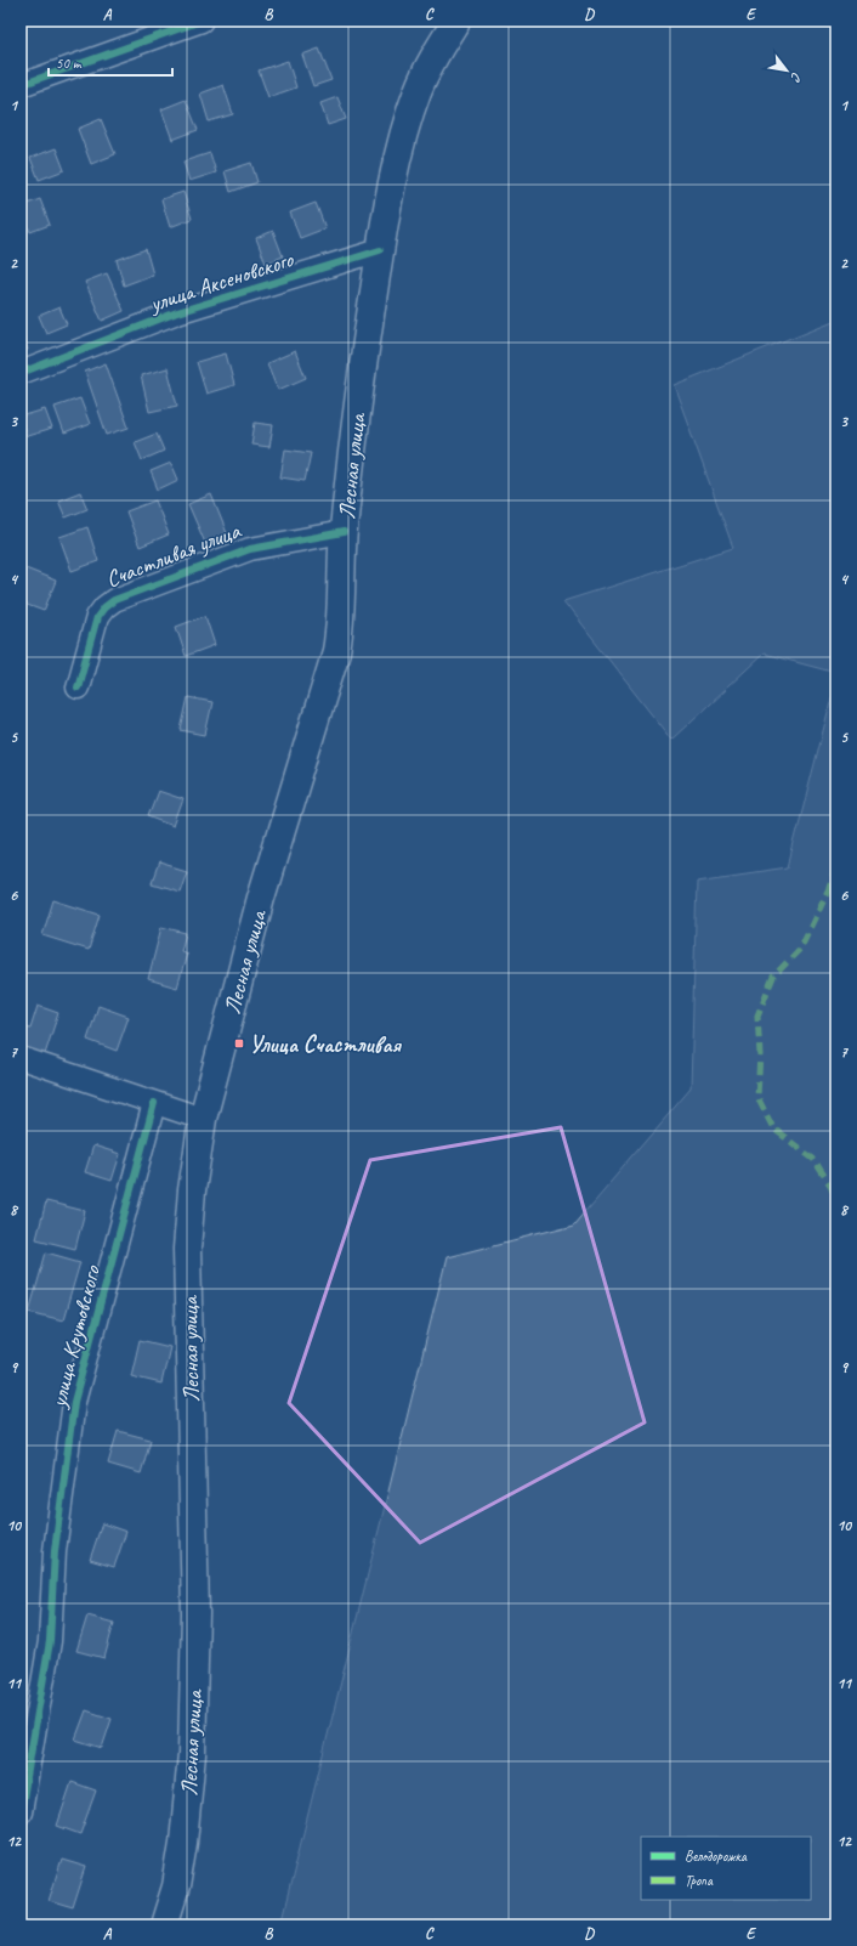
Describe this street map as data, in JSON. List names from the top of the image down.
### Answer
{
  "streets": {
    "main road": ["Лесная улица"],
    "street": ["улица Аксеновского", "Счастливая улица", "улица Крутовского"]
  },
  "crossings": [
    ["улица Аксеновского", "Лесная улица"],
    ["Лесная улица", "Счастливая улица"]
  ],
  "places": {
    "transit": ["Улица Счастливая"]
  },
  "legend": ["Велодорожка", "Тропа"],
  "scale_bar": "50 m",
  "north": "bottom right",
  "grid": {
    "columns": [
      "A",
      "B",
      "C",
      "D",
      "E"
    ],
    "rows": [
      "1",
      "2",
      "3",
      "4",
      "5",
      "6",
      "7",
      "8",
      "9",
      "10",
      "11",
      "12"
    ]
  }
}
